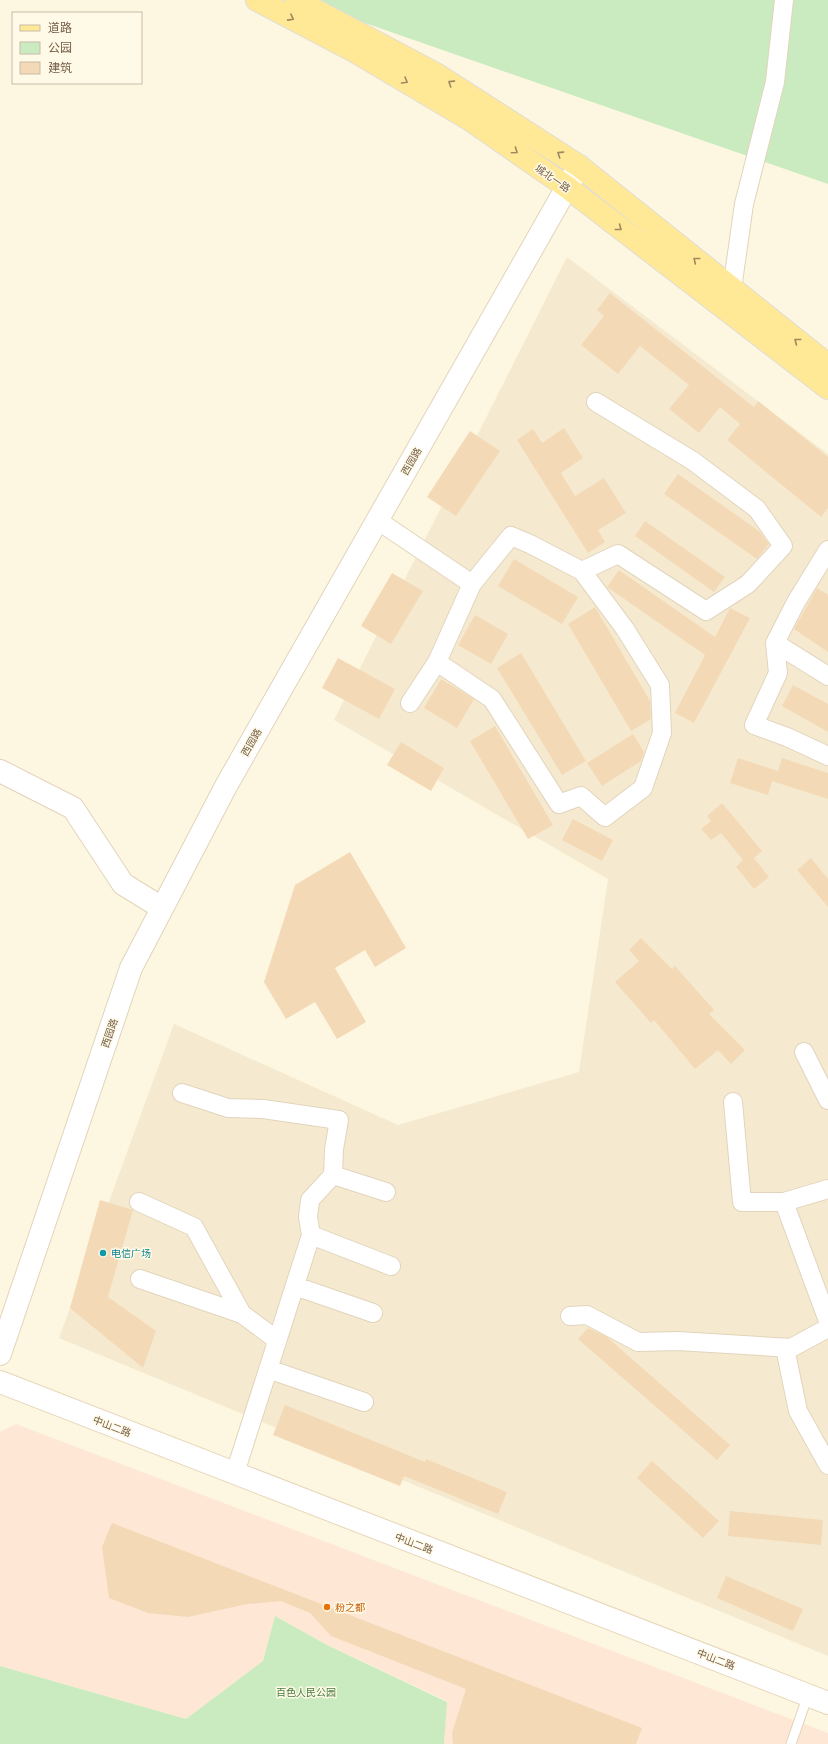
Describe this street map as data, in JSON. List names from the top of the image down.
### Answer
{
  "streets": {
    "main road": ["城北一路"],
    "street": ["西园路", "中山二路"]
  },
  "crossings": [
    ["城北一路", "西园路"]
  ],
  "parks": ["百色人民公园"],
  "places": ["电信广场", "粉之都"],
  "legend": ["道路", "公园", "建筑"]
}
